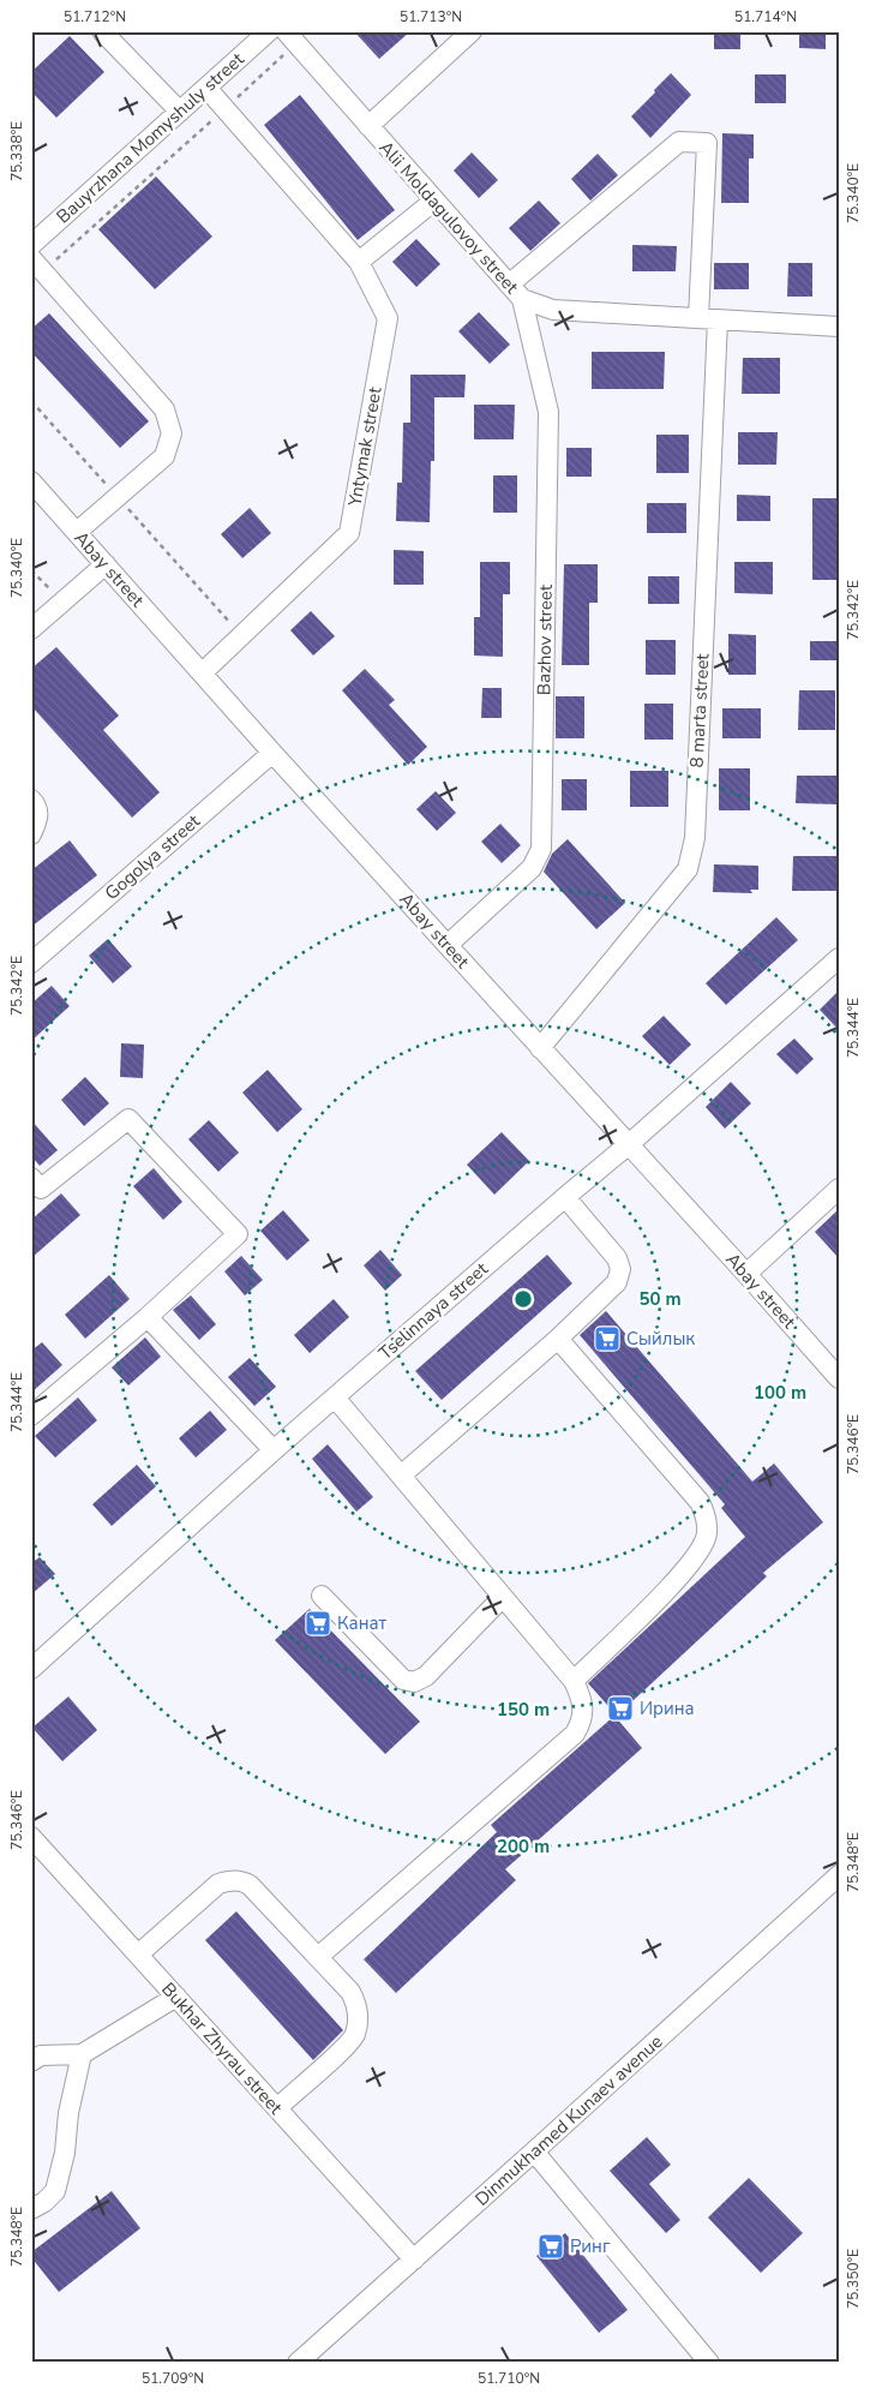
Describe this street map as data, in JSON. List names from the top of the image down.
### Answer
{
  "streets": {
    "street": [
      "Bauyrzhana Momyshuly street",
      "Alii Moldagulovoy street",
      "Yntymak street",
      "Abay street",
      "Bazhov street",
      "8 marta street",
      "Gogolya street",
      "Tselinnaya street",
      "Bukhar Zhyrau street",
      "Dinmukhamed Kunaev avenue"
    ]
  },
  "crossings": [
    ["Bauyrzhana Momyshuly street", "Yntymak street"],
    ["Alii Moldagulovoy street", "Bazhov street"],
    ["Alii Moldagulovoy street", "8 marta street"],
    ["Yntymak street", "Abay street"],
    ["Abay street", "Bazhov street"],
    ["Abay street", "8 marta street"],
    ["Abay street", "Gogolya street"],
    ["Abay street", "Tselinnaya street"],
    ["Bukhar Zhyrau street", "Dinmukhamed Kunaev avenue"]
  ],
  "places": {
    "supermarket": [
      "Сыйлык",
      "Канат",
      "Ирина",
      "Ринг"
    ]
  },
  "coordinates": [
    "51.712°N",
    "51.713°N",
    "51.714°N",
    "75.338°E",
    "75.340°E",
    "75.342°E",
    "75.344°E",
    "75.346°E",
    "75.348°E",
    "75.350°E",
    "51.709°N",
    "51.710°N"
  ],
  "rings": [
    "50 m",
    "100 m",
    "150 m",
    "200 m"
  ]
}
